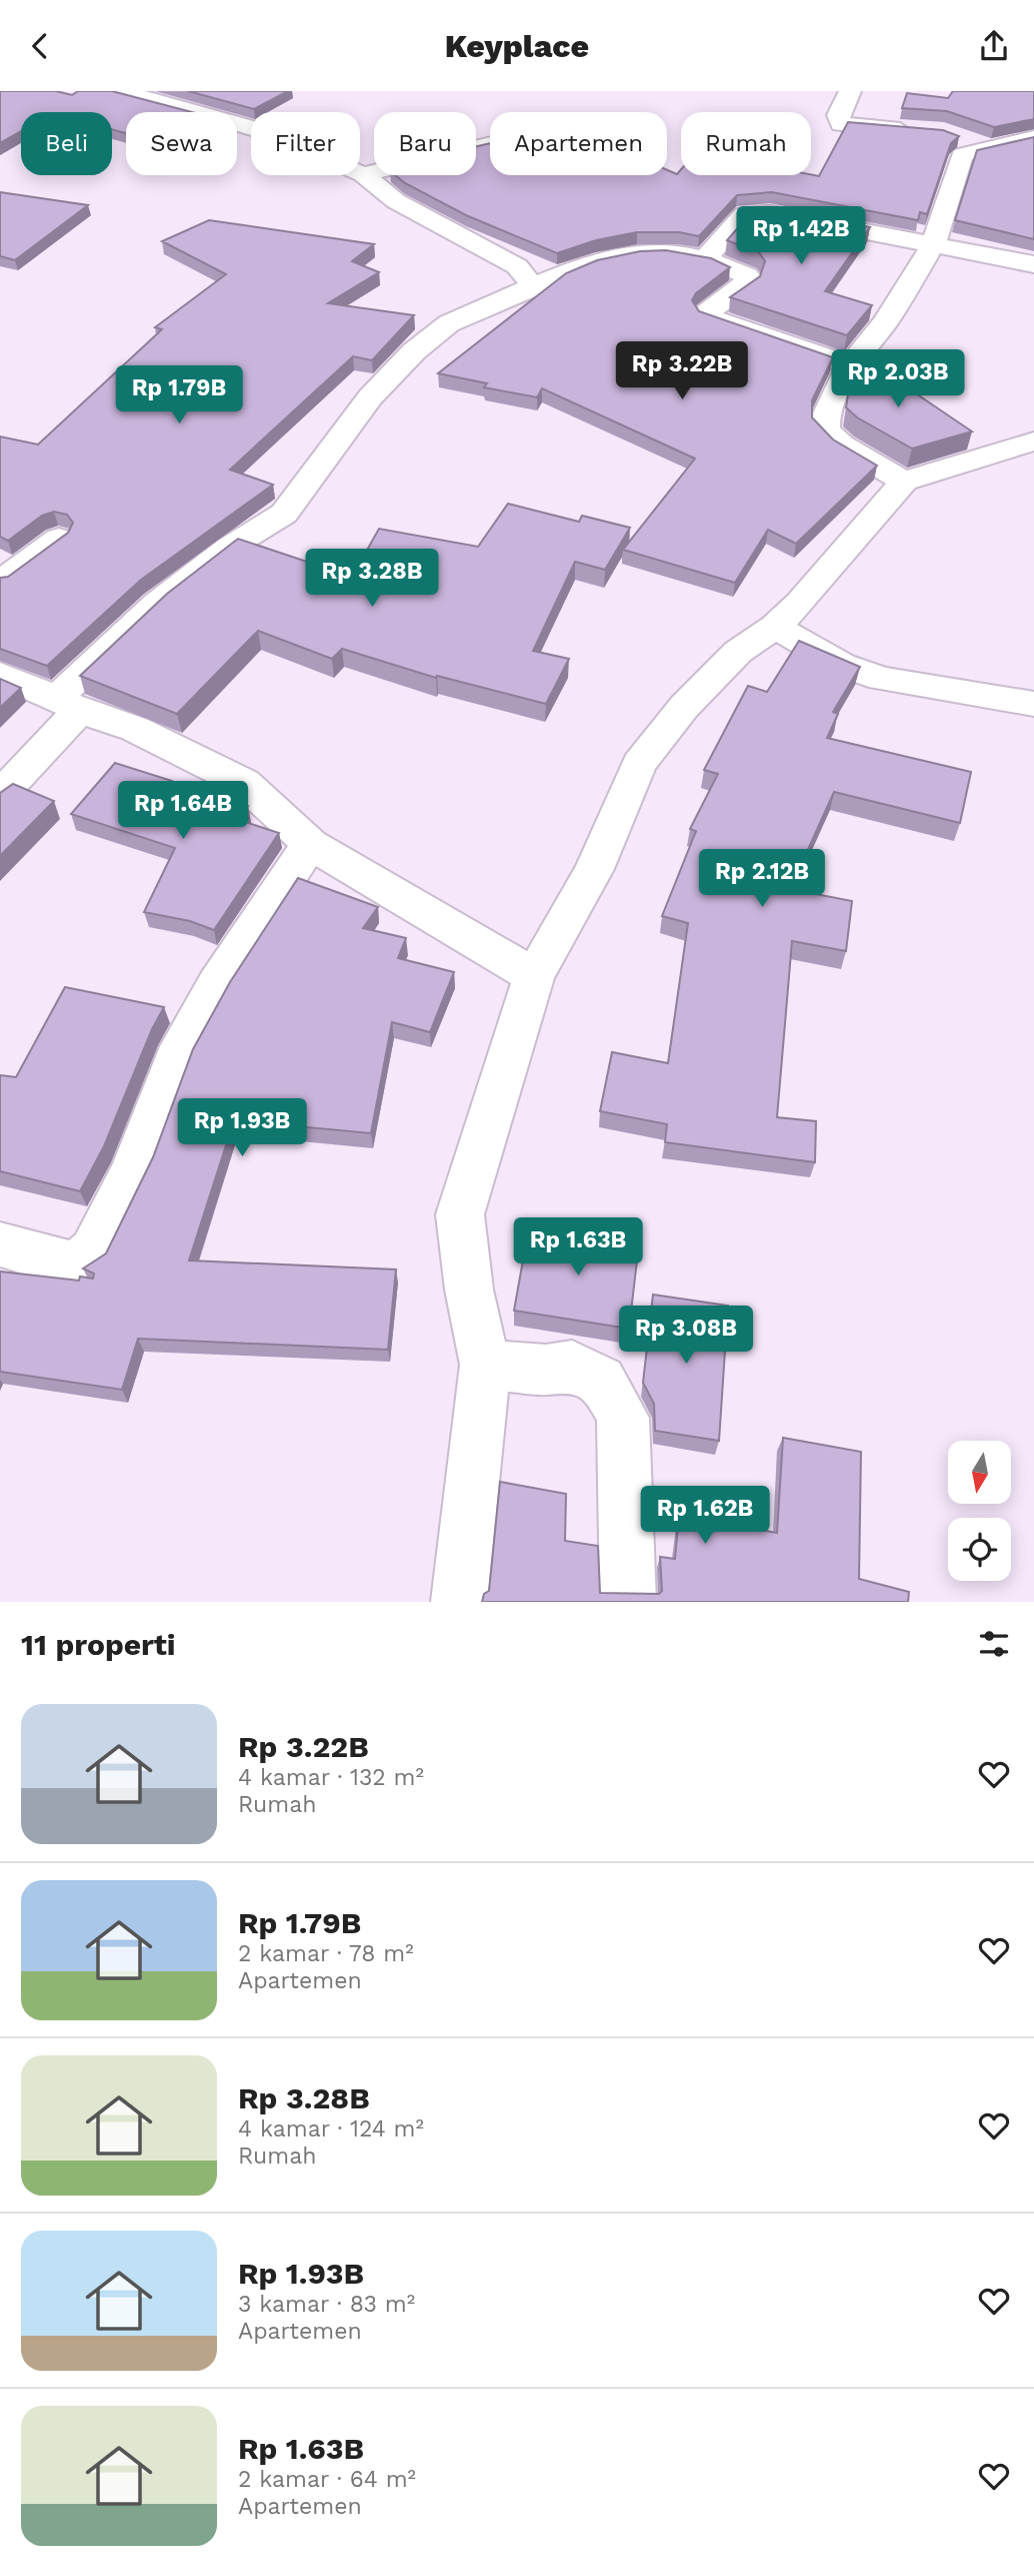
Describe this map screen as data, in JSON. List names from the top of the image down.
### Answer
{
  "north": "bottom",
  "page": {
    "header": "Keyplace",
    "chip": [
      "Beli",
      "Sewa",
      "Filter",
      "Baru",
      "Apartemen",
      "Rumah"
    ],
    "price": [
      "Rp 1.42B",
      "Rp 3.22B",
      "Rp 2.03B",
      "Rp 1.79B",
      "Rp 3.28B",
      "Rp 1.64B",
      "Rp 2.12B",
      "Rp 1.93B",
      "Rp 1.63B",
      "Rp 3.08B",
      "Rp 1.62B"
    ],
    "heading": "11 properti",
    "list": [
      {
        "name": "Rp 3.22B",
        "note": "4 kamar · 132 m² · Rumah"
      },
      {
        "name": "Rp 1.79B",
        "note": "2 kamar · 78 m² · Apartemen"
      },
      {
        "name": "Rp 3.28B",
        "note": "4 kamar · 124 m² · Rumah"
      },
      {
        "name": "Rp 1.93B",
        "note": "3 kamar · 83 m² · Apartemen"
      },
      {
        "name": "Rp 1.63B",
        "note": "2 kamar · 64 m² · Apartemen"
      }
    ]
  }
}
